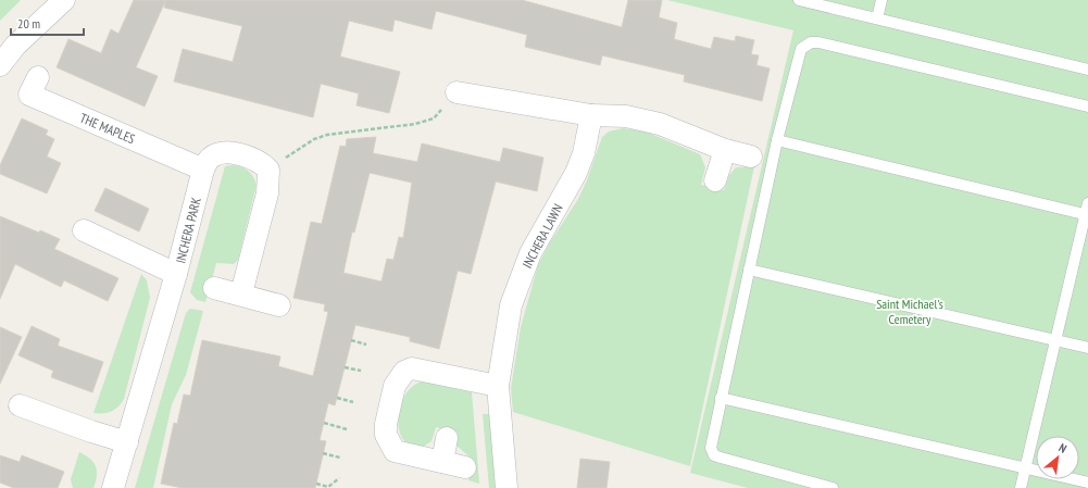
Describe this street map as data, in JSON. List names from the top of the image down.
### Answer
{
  "streets": {
    "street": ["THE MAPLES", "INCHERA PARK", "INCHERA LAWN"]
  },
  "crossings": [
    ["THE MAPLES", "INCHERA PARK"]
  ],
  "parks": ["Saint Michael's Cemetery"],
  "scale_bar": "20 m",
  "north": "top right"
}
